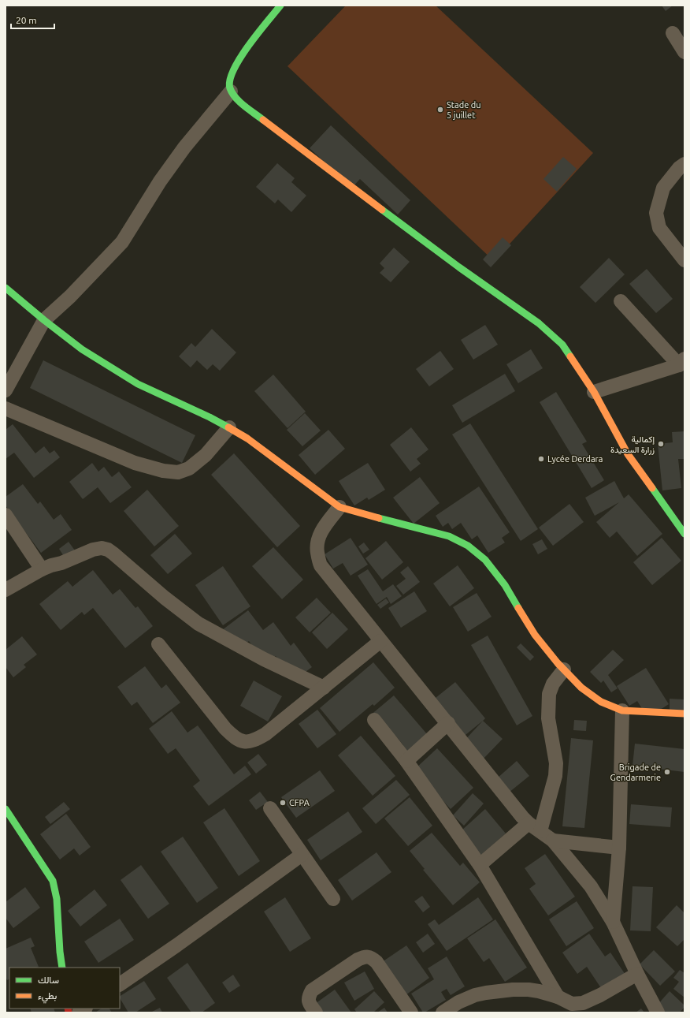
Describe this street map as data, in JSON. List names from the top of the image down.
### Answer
{
  "places": [
    "Stade du 5 juillet",
    "إكمالية زرارة السعيدة",
    "Lycée Derdara",
    "Brigade de Gendarmerie",
    "CFPA"
  ],
  "legend": ["سالك", "بطيء"],
  "scale_bar": "20 m"
}
